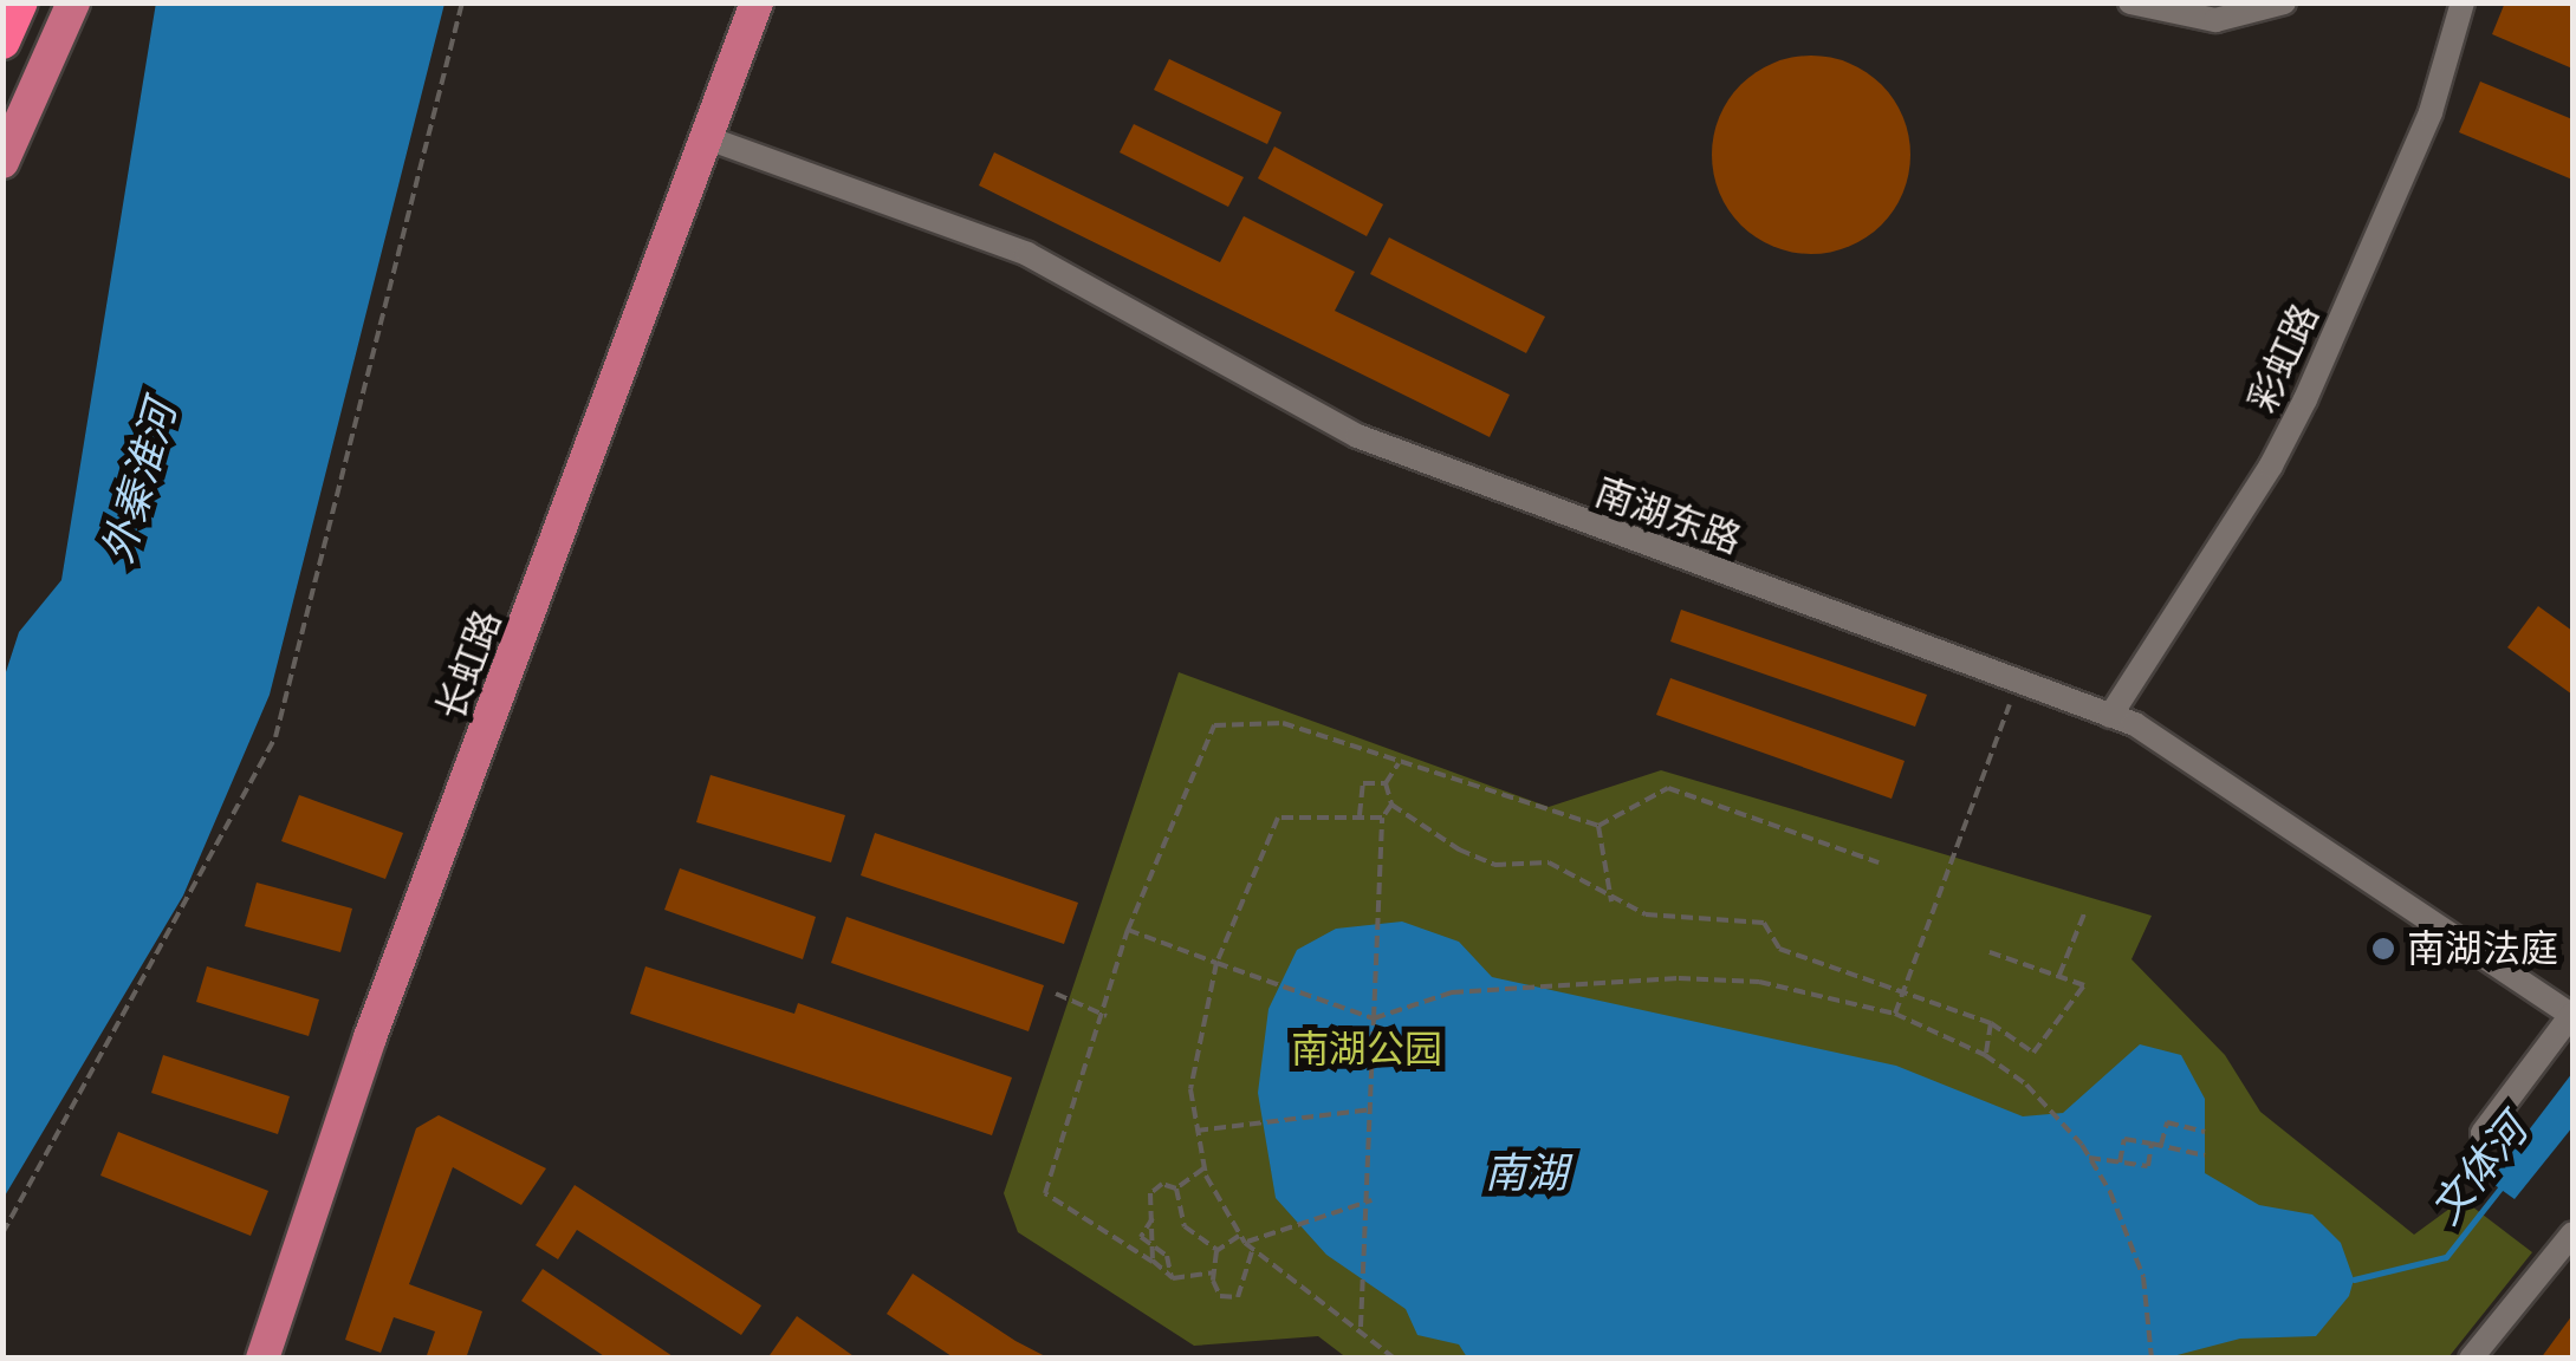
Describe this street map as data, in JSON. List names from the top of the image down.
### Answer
{
  "streets": {
    "main road": ["长虹路"],
    "street": ["彩虹路", "南湖东路"]
  },
  "crossings": [
    ["彩虹路", "南湖东路"],
    ["南湖东路", "长虹路"]
  ],
  "water": ["外秦淮河", "文体河", "南湖"],
  "parks": ["南湖公园"],
  "places": ["南湖法庭"]
}
